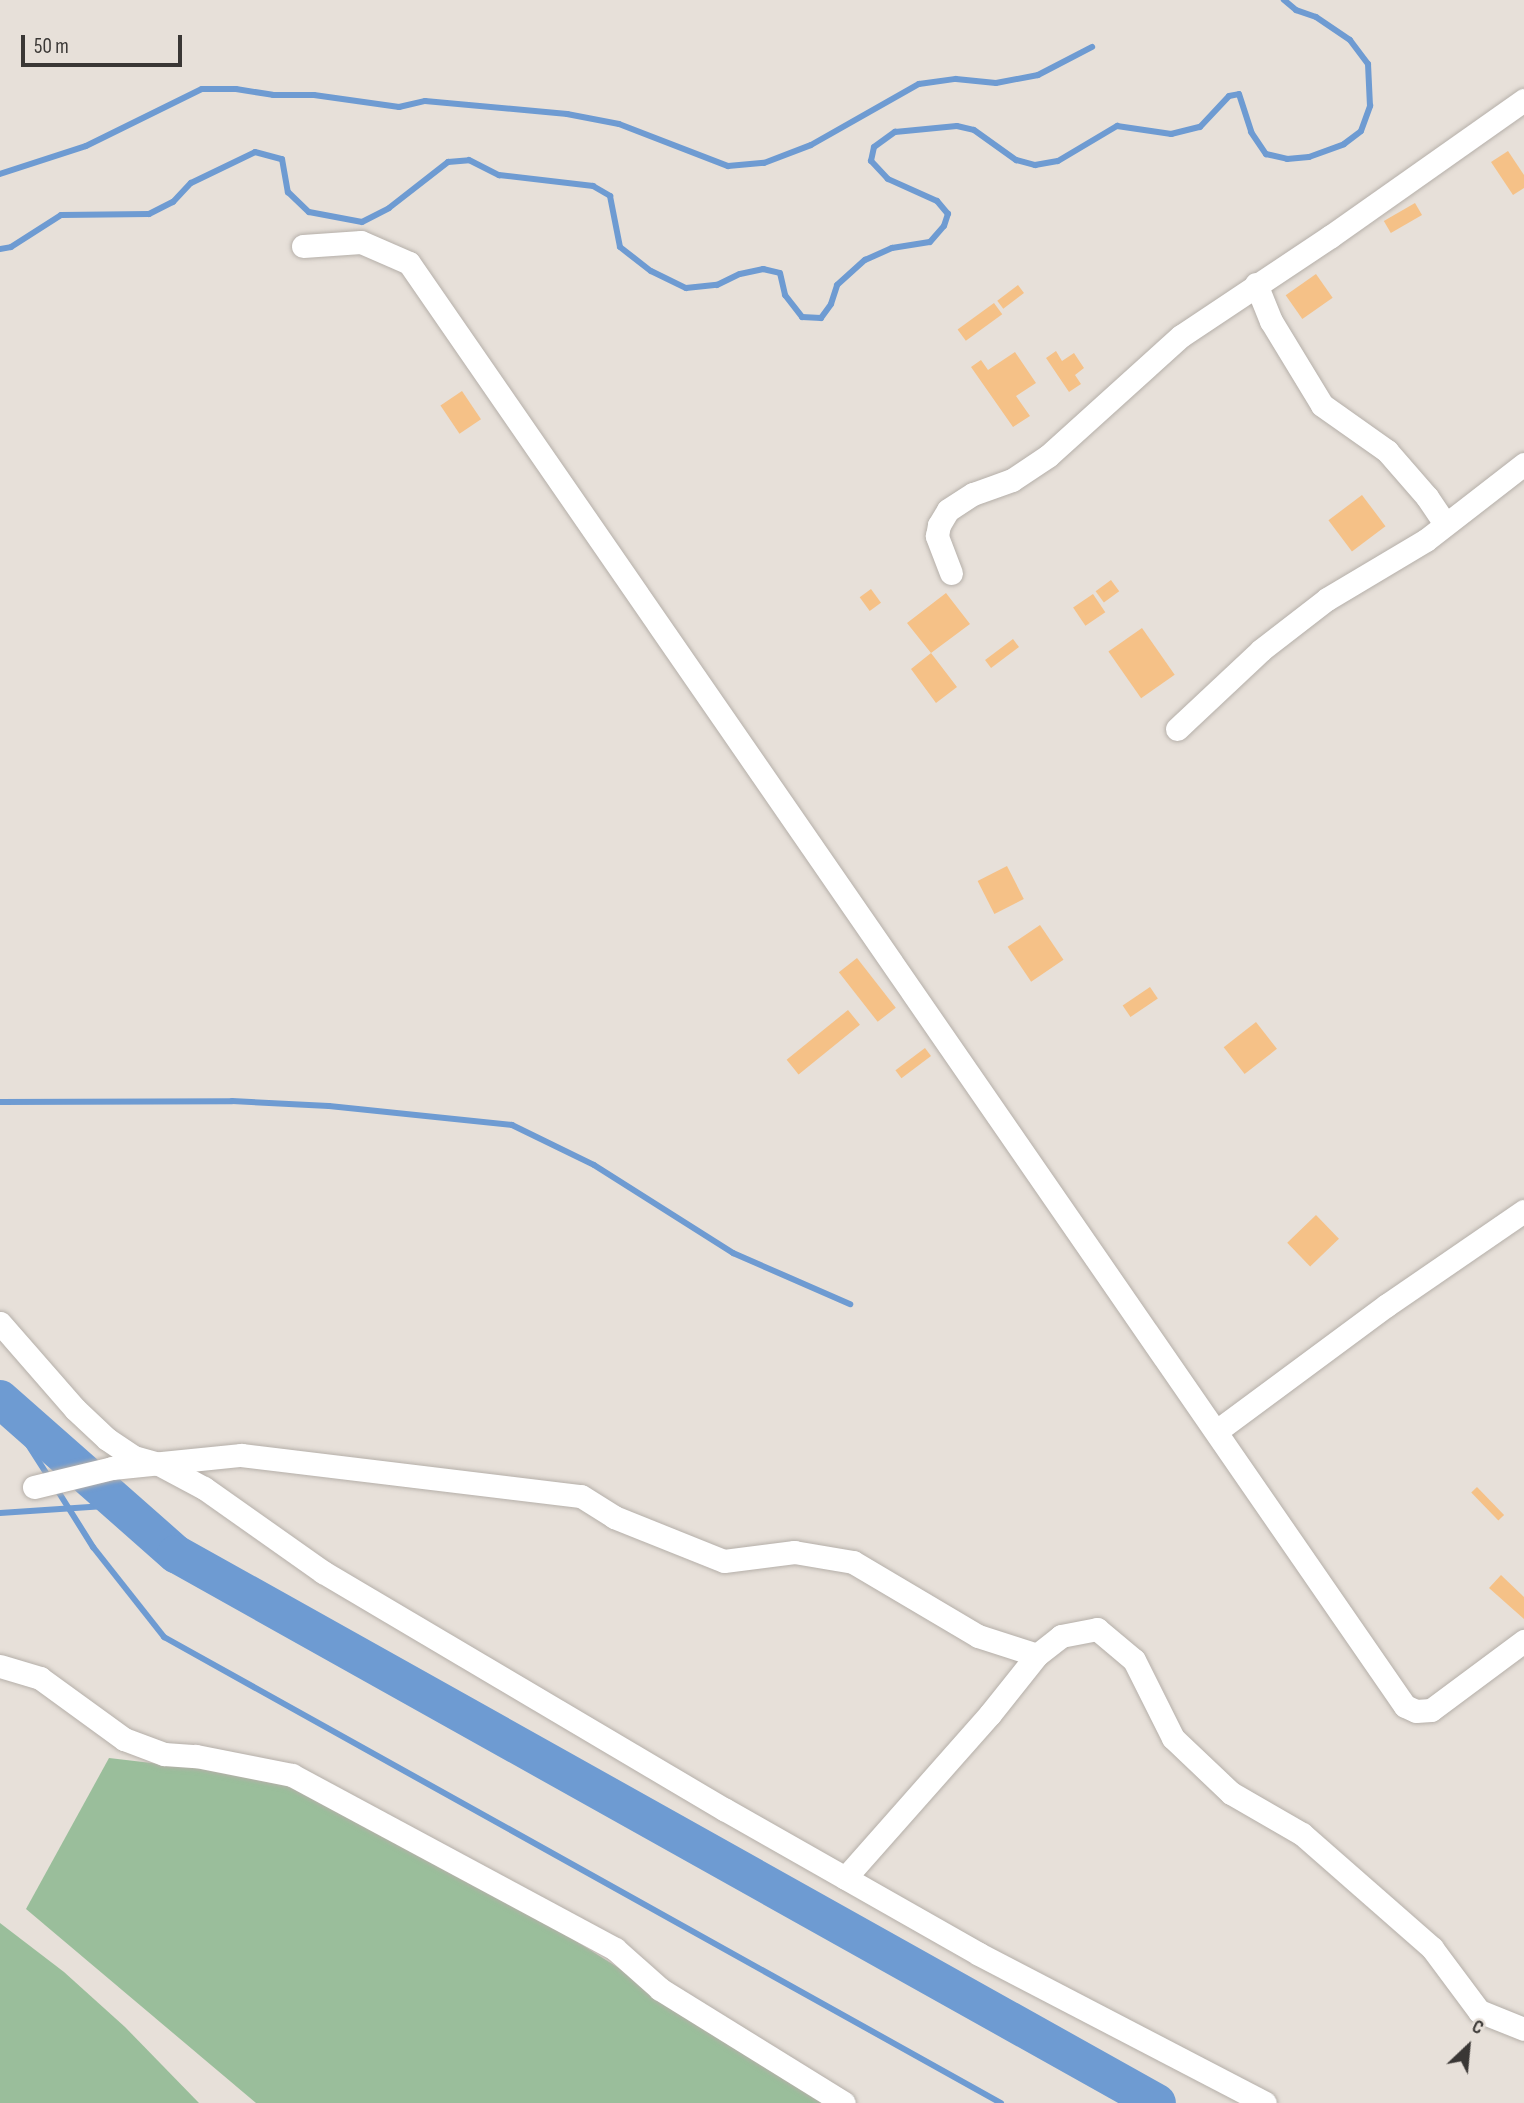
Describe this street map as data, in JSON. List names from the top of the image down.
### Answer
{
  "scale_bar": "50 m",
  "north": "top right"
}
